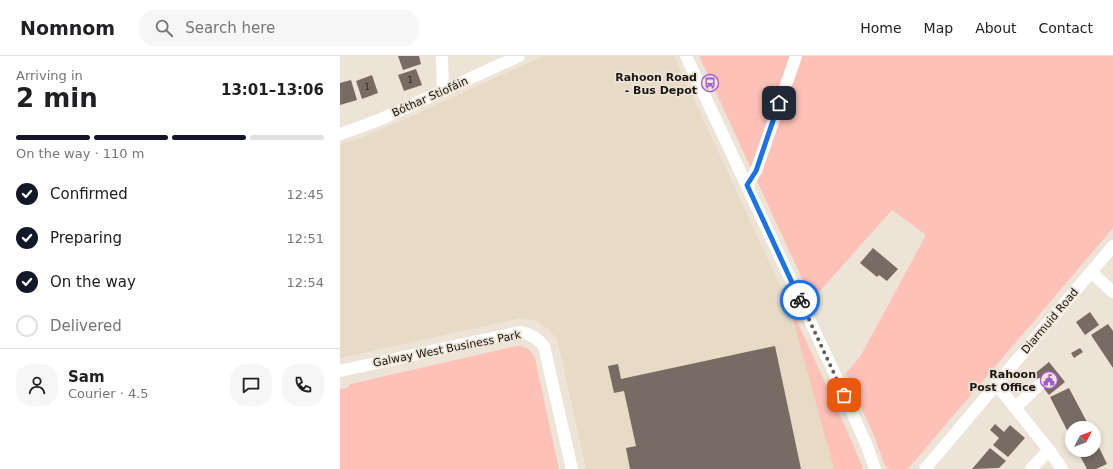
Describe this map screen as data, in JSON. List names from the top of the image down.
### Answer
{
  "streets": {
    "street": ["Bóthar Stiofáin", "Diarmuid Road", "Galway West Business Park"]
  },
  "places": {
    "bus stop": ["Rahoon Road - Bus Depot"],
    "public building": ["Rahoon Post Office"]
  },
  "house_numbers": ["1", "1"],
  "north": "top right",
  "page": {
    "header": "Nomnom",
    "search": "Search here",
    "nav": [
      "Home",
      "Map",
      "About",
      "Contact"
    ],
    "heading": ["2 min", "Arriving in", "13:01–13:06"],
    "panel": ["Sam", "Courier · 4.5"],
    "bar": "On the way · 110 m",
    "list": [
      ["Confirmed", "12:45"],
      ["Preparing", "12:51"],
      ["On the way", "12:54"],
      "Delivered"
    ]
  }
}
